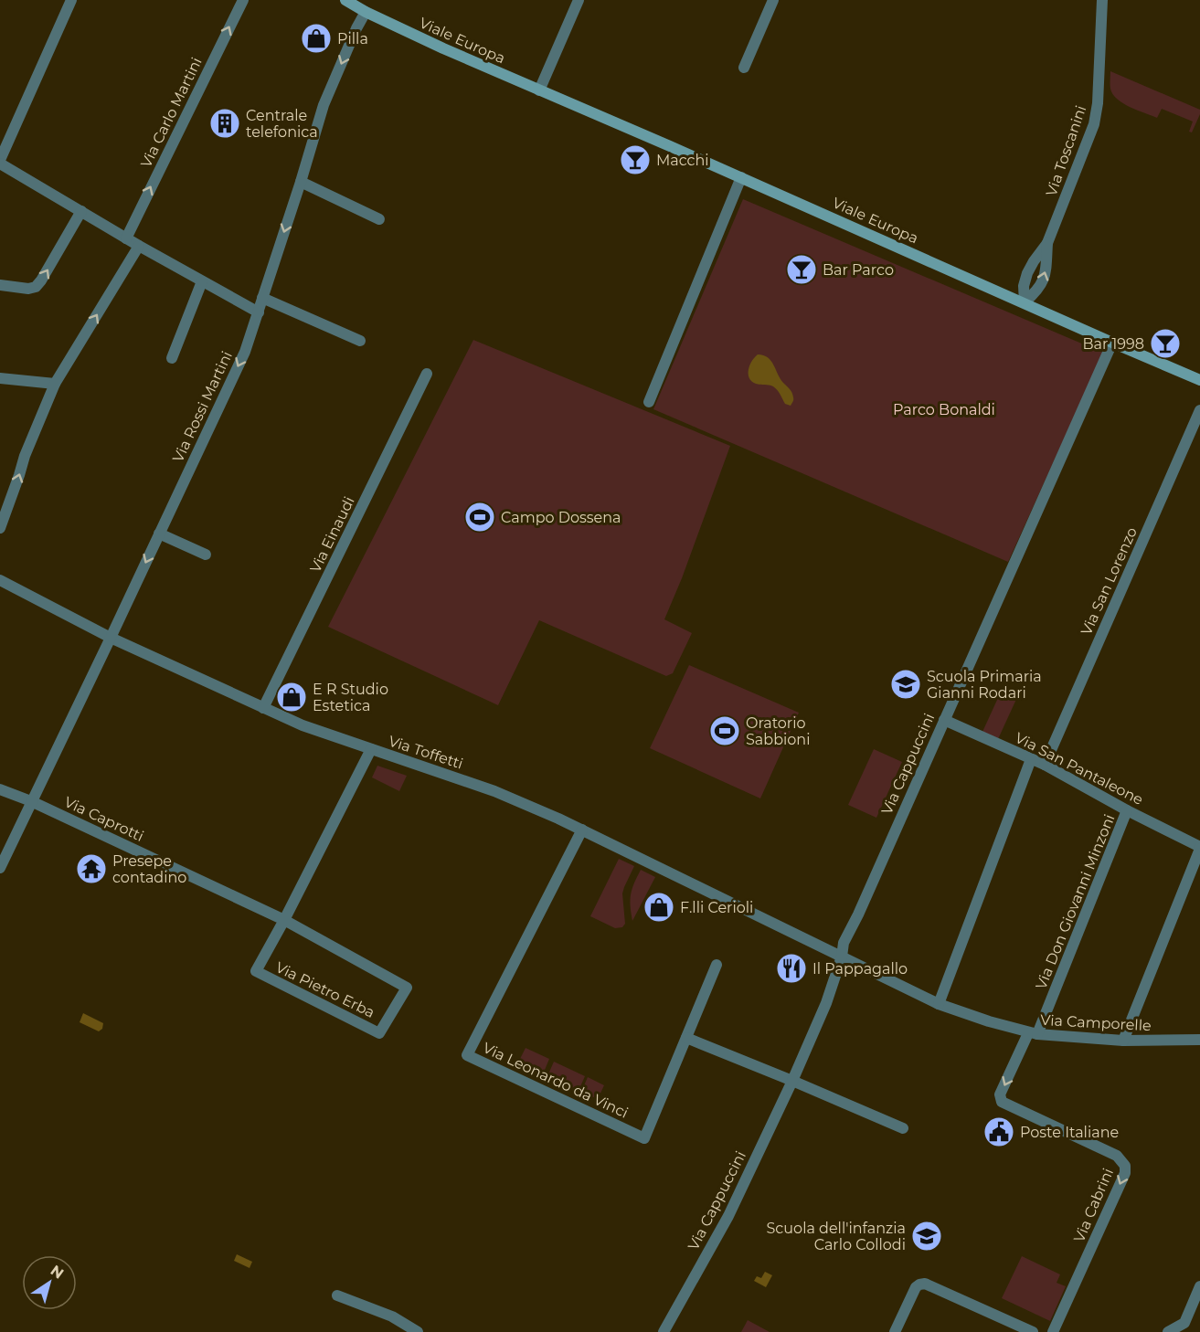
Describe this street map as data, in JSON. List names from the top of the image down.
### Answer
{
  "streets": {
    "street": [
      "Viale Europa",
      "Via Carlo Martini",
      "Via Toscanini",
      "Via Rossi Martini",
      "Via Einaudi",
      "Via San Lorenzo",
      "Via Toffetti",
      "Via Cappuccini",
      "Via San Pantaleone",
      "Via Caprotti",
      "Via Don Giovanni Minzoni",
      "Via Pietro Erba",
      "Via Camporelle",
      "Via Leonardo da Vinci",
      "Via Cabrini"
    ]
  },
  "crossings": [
    ["Viale Europa", "Via Toscanini"],
    ["Viale Europa", "Via Rossi Martini"],
    ["Viale Europa", "Via Cappuccini"],
    ["Via Rossi Martini", "Via Toffetti"],
    ["Via Rossi Martini", "Via Caprotti"],
    ["Via Einaudi", "Via Toffetti"],
    ["Via San Lorenzo", "Via San Pantaleone"],
    ["Via Toffetti", "Via Cappuccini"],
    ["Via Toffetti", "Via Pietro Erba"],
    ["Via Toffetti", "Via Camporelle"],
    ["Via Toffetti", "Via Leonardo da Vinci"],
    ["Via Cappuccini", "Via San Pantaleone"],
    ["Via Cappuccini", "Via Camporelle"],
    ["Via San Pantaleone", "Via Don Giovanni Minzoni"],
    ["Via Caprotti", "Via Pietro Erba"],
    ["Via Don Giovanni Minzoni", "Via Camporelle"],
    ["Via Don Giovanni Minzoni", "Via Cabrini"],
    ["Via Camporelle", "Via Cabrini"]
  ],
  "one_way": ["Via Carlo Martini", "Via Rossi Martini"],
  "parks": ["Parco Bonaldi"],
  "places": {
    "shop": ["Pilla", "E R Studio Estetica", "F.lli Cerioli"],
    "building": ["Centrale telefonica"],
    "bar": ["Macchi", "Bar Parco", "Bar 1998"],
    "sports": ["Campo Dossena", "Oratorio Sabbioni"],
    "school or university": ["Scuola Primaria Gianni Rodari", "Scuola dell'infanzia Carlo Collodi"],
    "temple": ["Presepe contadino"],
    "restaurant": ["Il Pappagallo"],
    "public building": ["Poste Italiane"]
  },
  "north": "top right"
}
